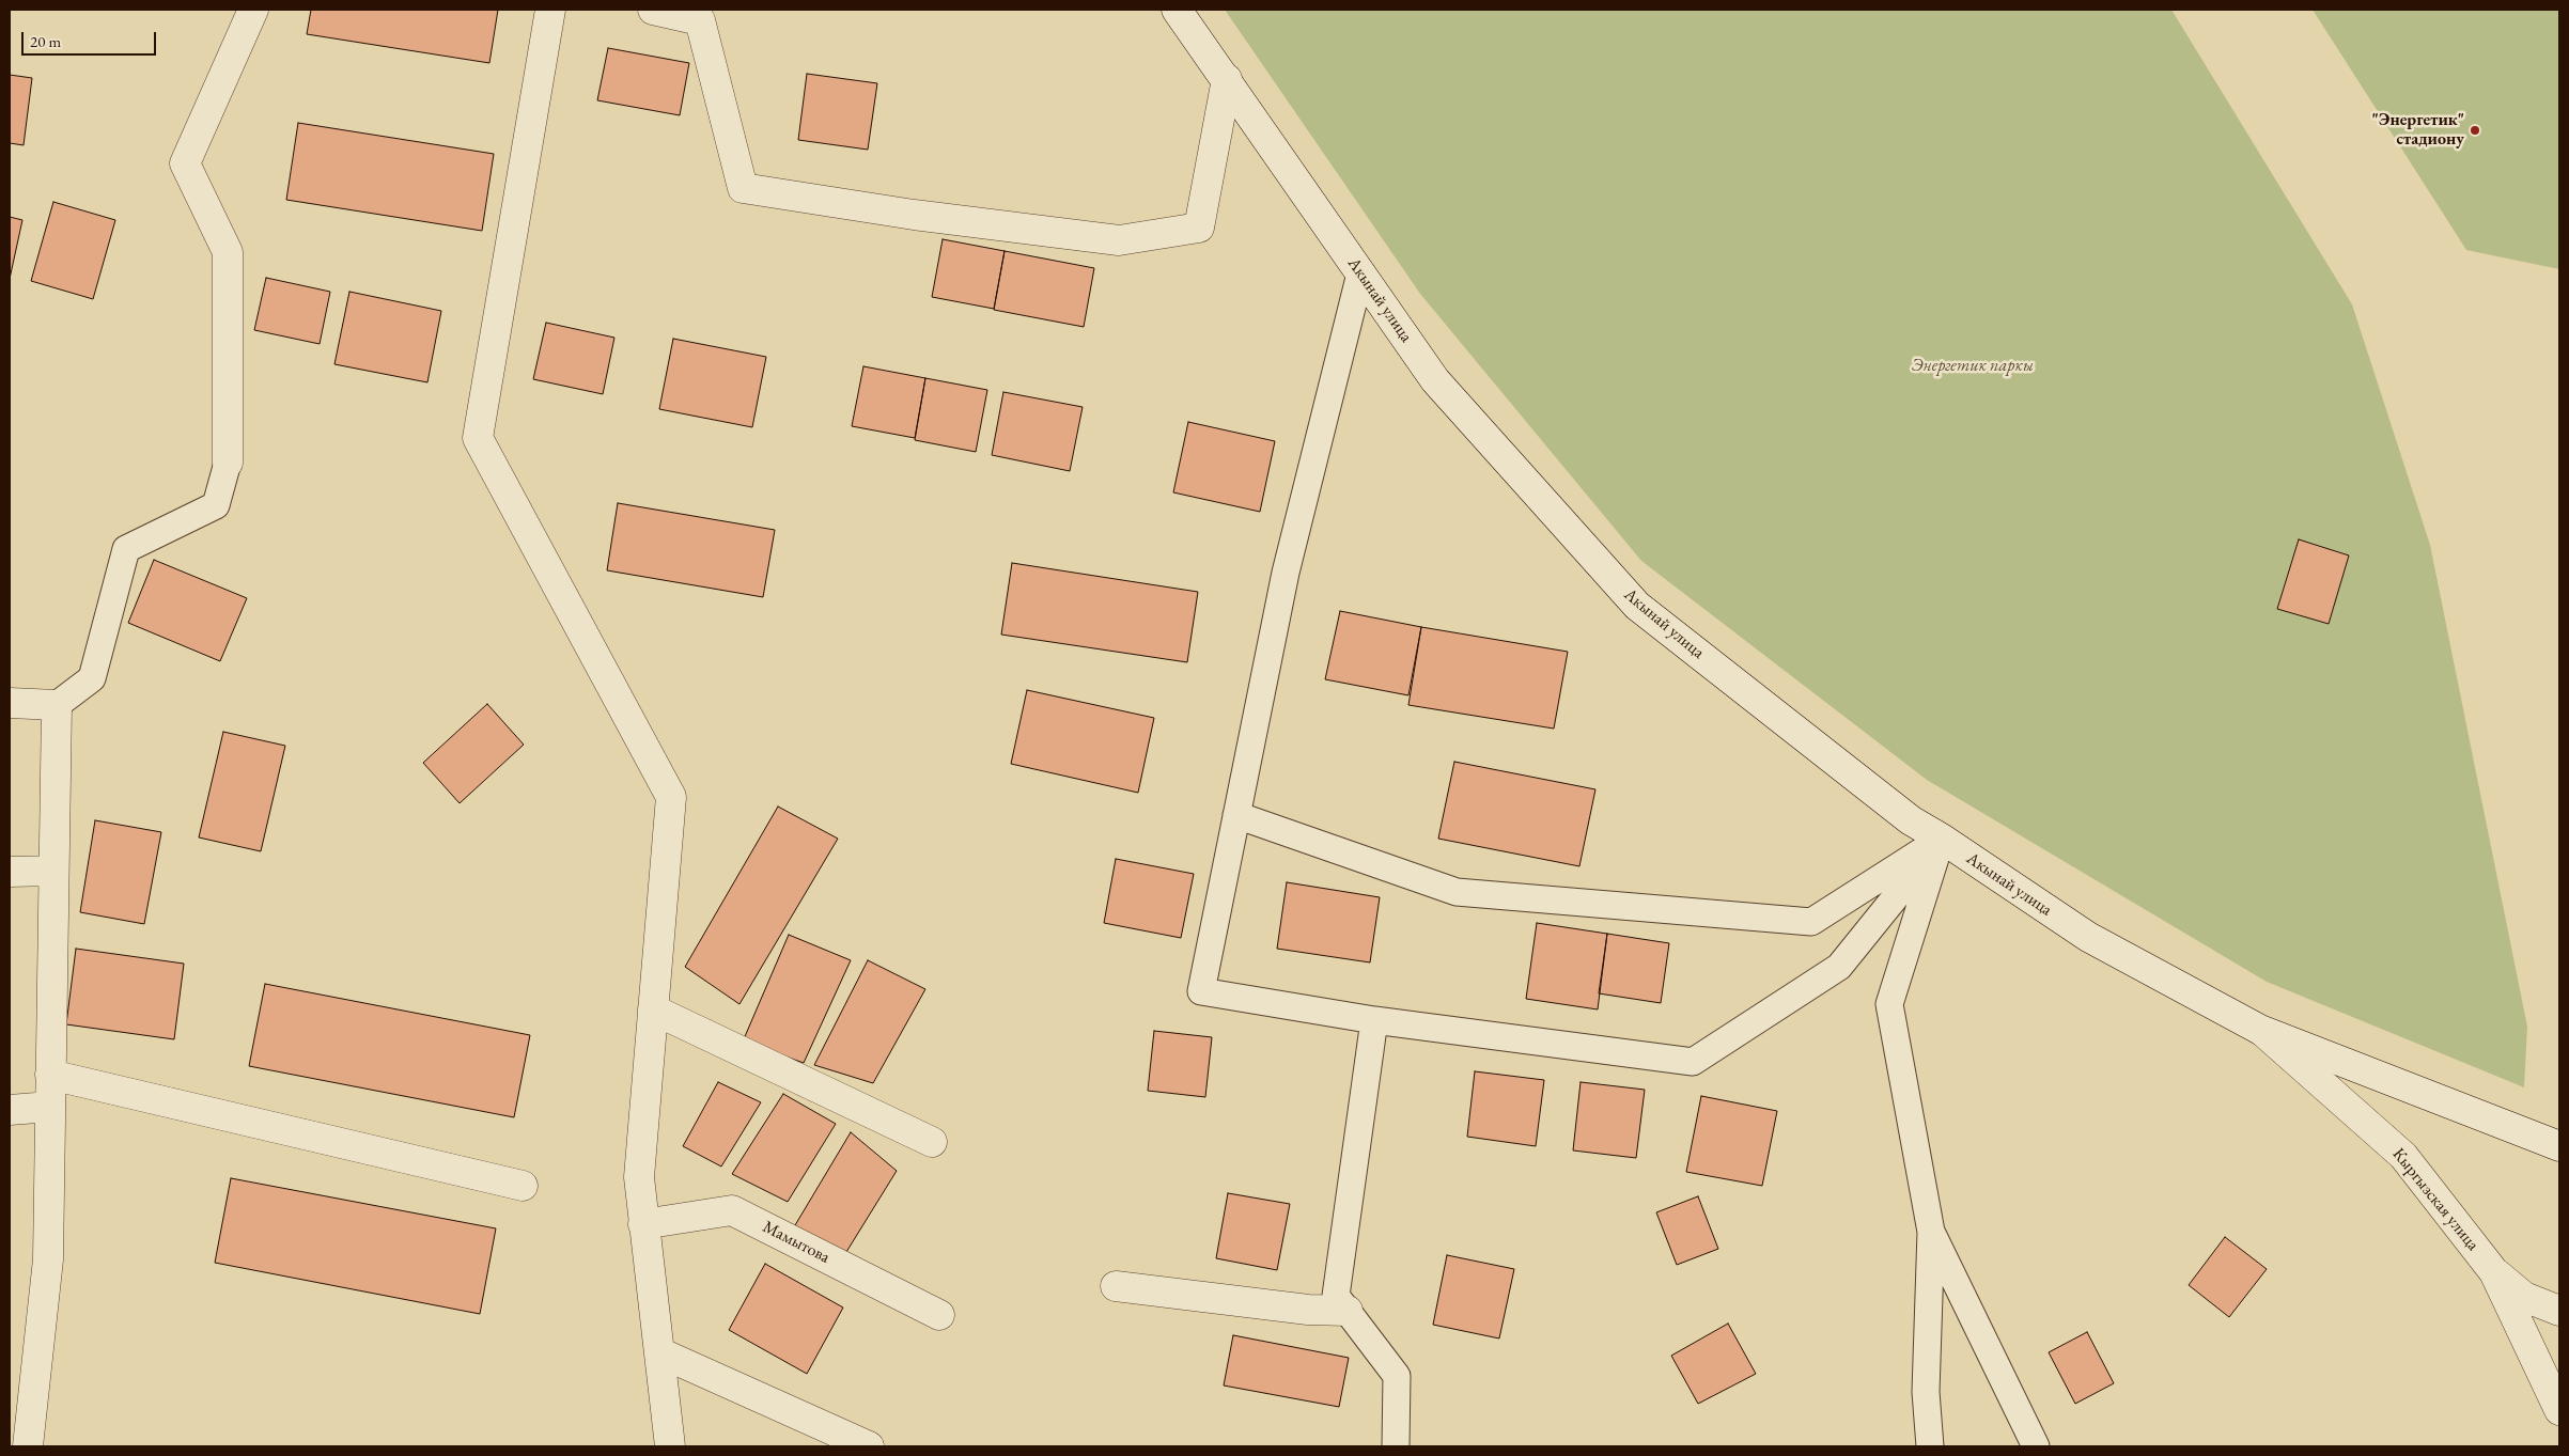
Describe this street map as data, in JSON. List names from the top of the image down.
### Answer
{
  "streets": {
    "street": ["Акынай улица", "Кыргызская улица", "Мамытова"]
  },
  "crossings": [
    ["Акынай улица", "Кыргызская улица"]
  ],
  "parks": ["Энергетик паркы"],
  "places": ["\"Энергетик\" стадиону"],
  "scale_bar": "20 m"
}
